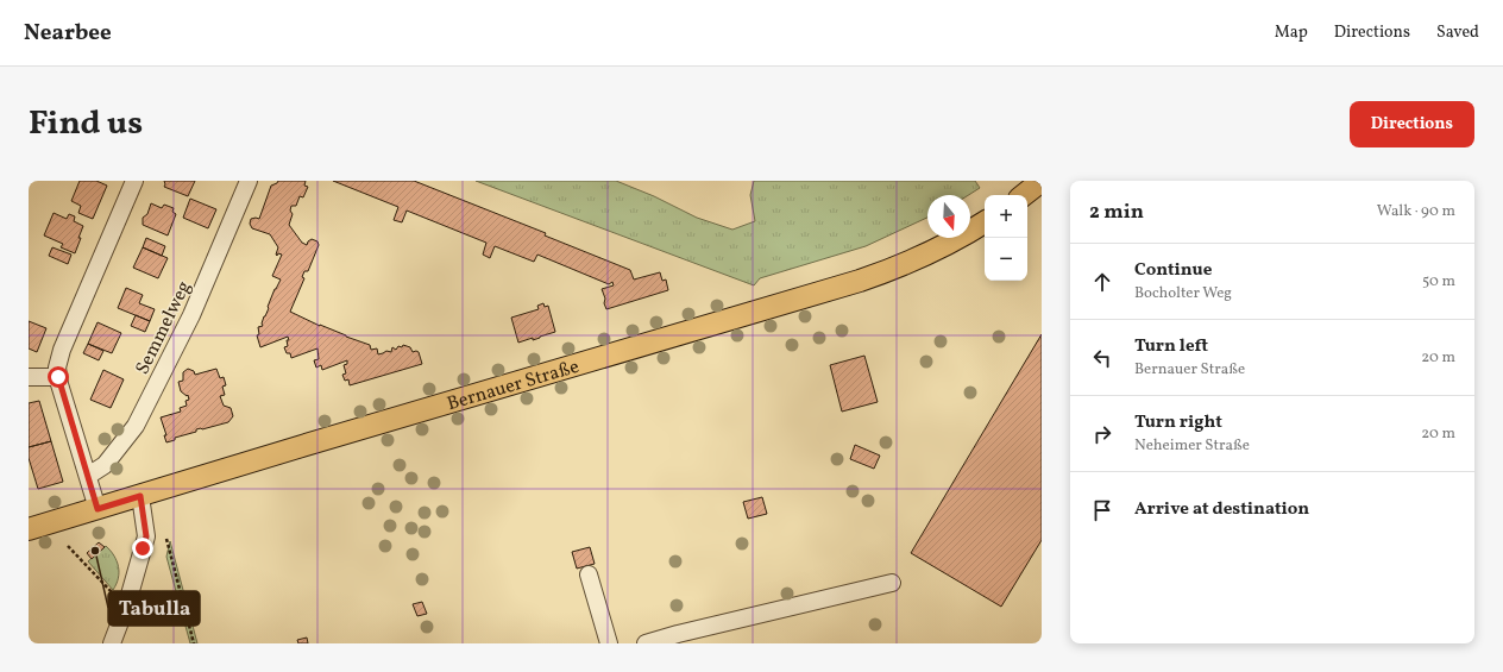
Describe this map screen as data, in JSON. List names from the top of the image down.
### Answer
{
  "streets": {
    "main road": ["Bernauer Straße"],
    "street": ["Semmelweg"]
  },
  "places": ["Tabulla"],
  "north": "bottom",
  "page": {
    "header": "Nearbee",
    "nav": ["Map", "Directions", "Saved"],
    "title": "Find us",
    "buttons": "Directions",
    "heading": ["2 min", "Walk · 90 m"],
    "map_buttons": ["+", "−"],
    "list": [
      ["Continue", "Bocholter Weg", "50 m"],
      ["Turn left", "Bernauer Straße", "20 m"],
      ["Turn right", "Neheimer Straße", "20 m"],
      "Arrive at destination"
    ]
  }
}
